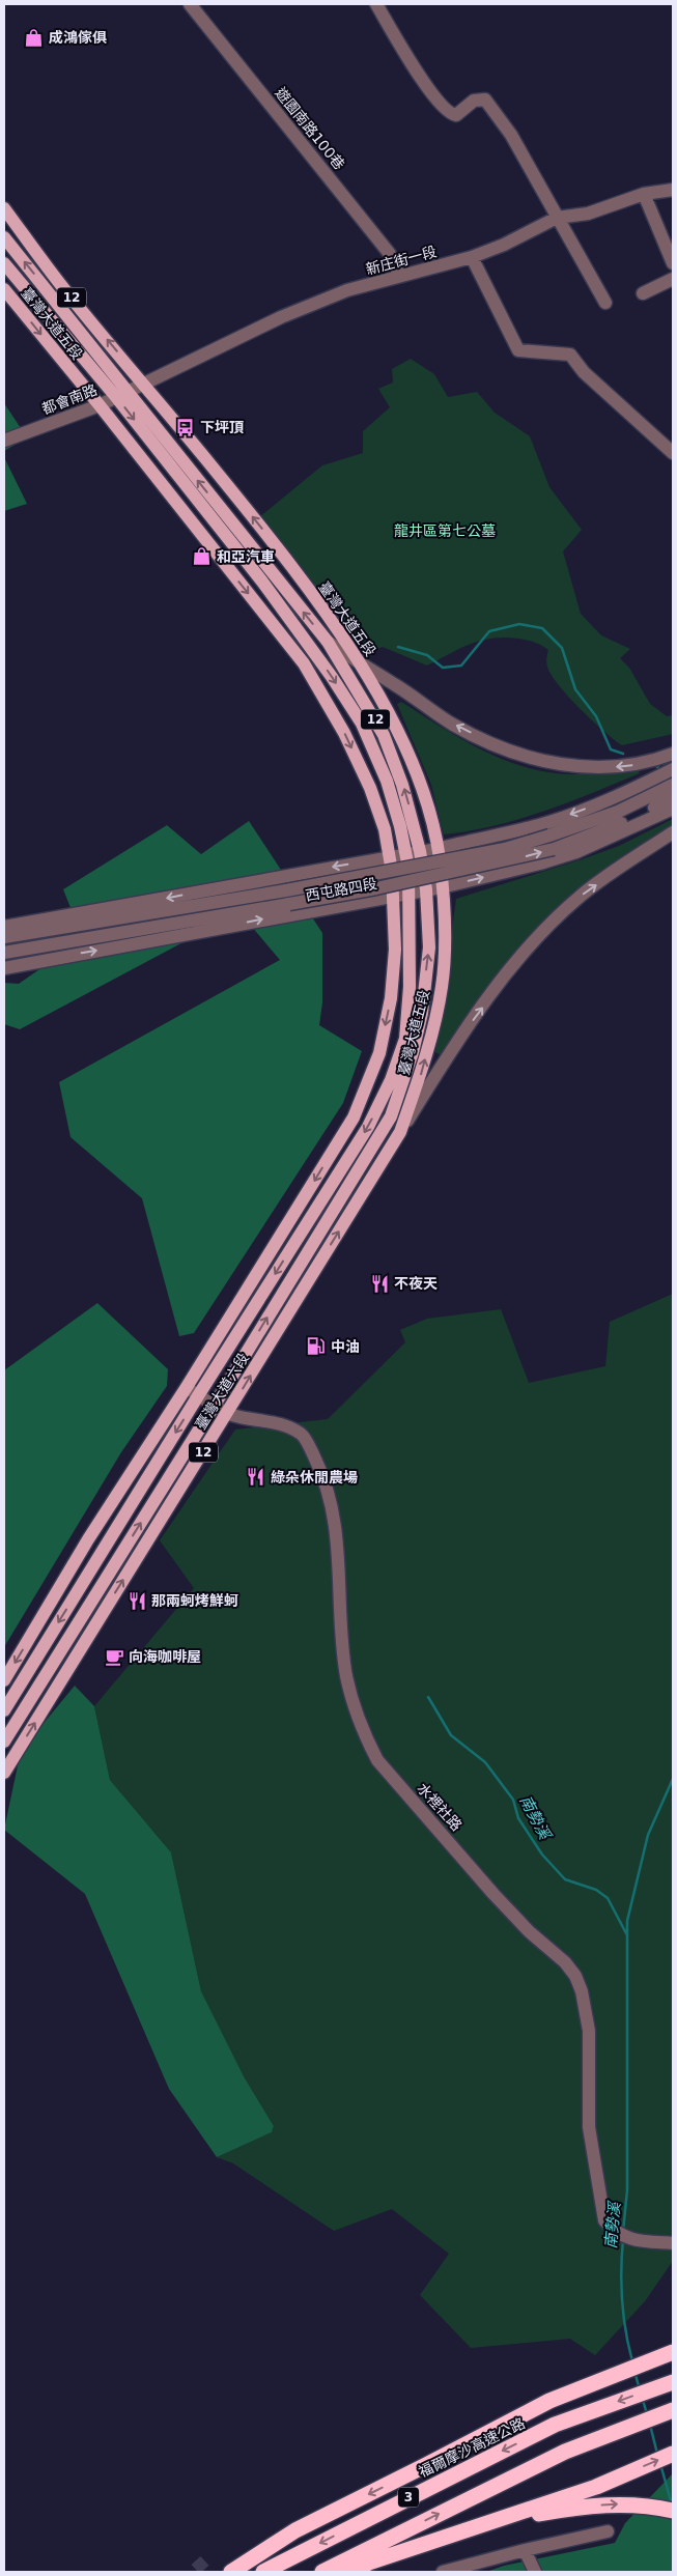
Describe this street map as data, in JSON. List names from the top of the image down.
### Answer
{
  "streets": {
    "highway": ["福爾摩沙高速公路", "3"],
    "main road": ["12", "臺灣大道五段", "臺灣大道六段"],
    "street": [
      "遊園南路100巷",
      "新庄街一段",
      "都會南路",
      "西屯路四段",
      "水裡社路"
    ]
  },
  "crossings": [
    ["遊園南路100巷", "新庄街一段"],
    ["新庄街一段", "臺灣大道五段"],
    ["新庄街一段", "都會南路"],
    ["12", "臺灣大道五段"],
    ["12", "水裡社路"],
    ["臺灣大道五段", "都會南路"],
    ["臺灣大道五段", "西屯路四段"],
    ["臺灣大道五段", "臺灣大道六段"],
    ["臺灣大道五段", "水裡社路"],
    ["臺灣大道六段", "水裡社路"]
  ],
  "water": ["南勢溪"],
  "parks": ["龍井區第七公墓"],
  "places": {
    "shop": ["成鴻傢俱", "和亞汽車"],
    "bus stop": ["下坪頂"],
    "restaurant": ["不夜天", "綠朵休閒農場", "那兩蚵烤鮮蚵"],
    "fuel station": ["中油"],
    "cafe": ["向海咖啡屋"]
  }
}
